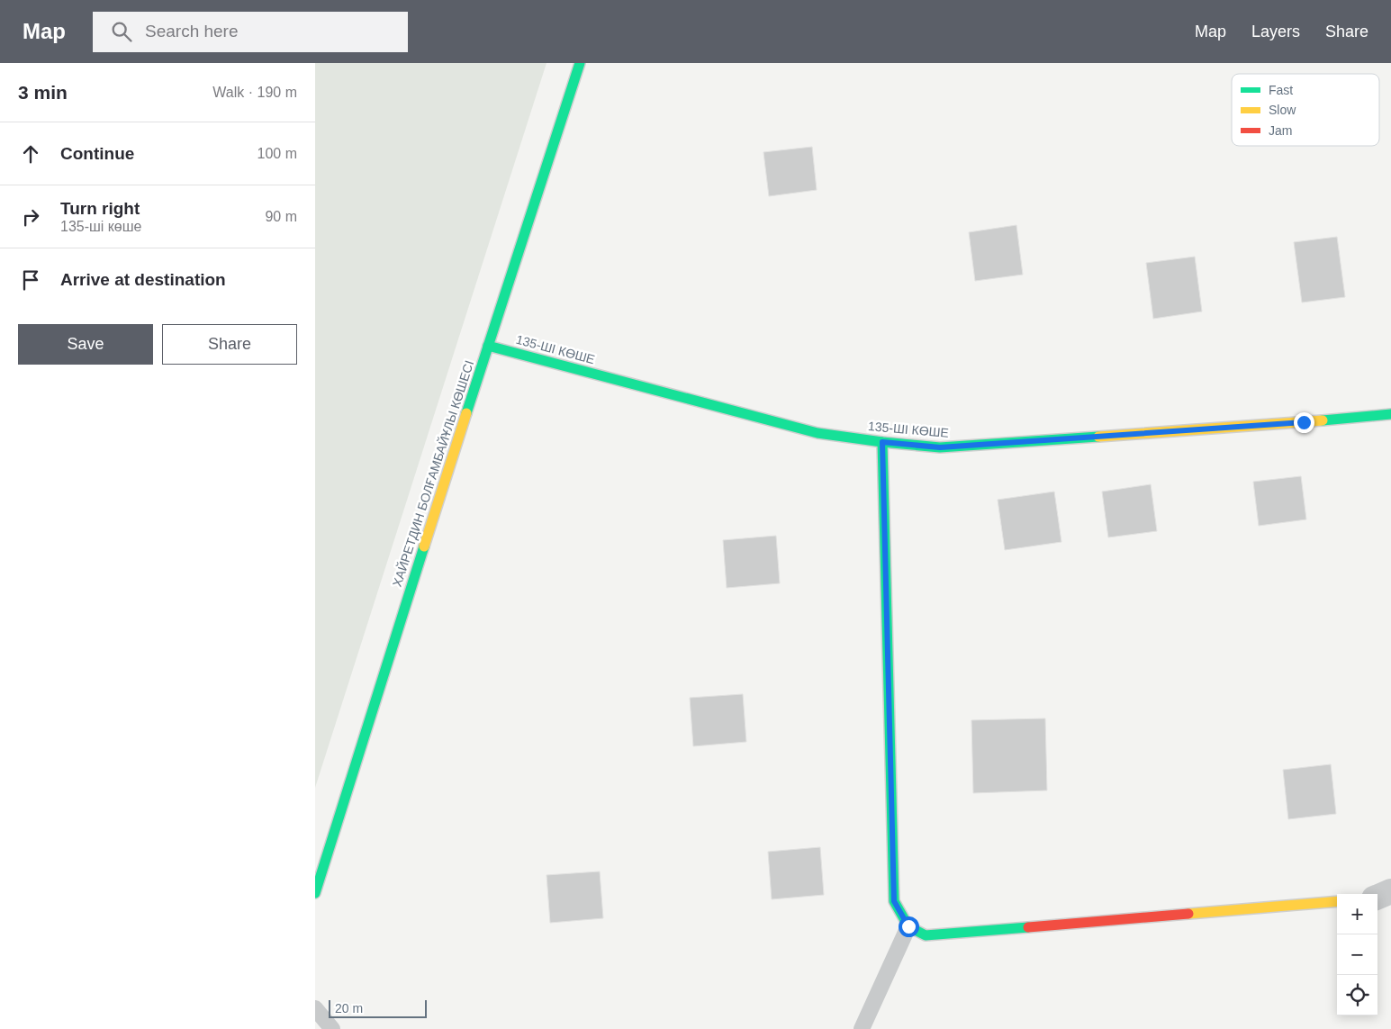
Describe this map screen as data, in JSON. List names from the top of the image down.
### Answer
{
  "streets": {
    "street": ["135-ШІ КӨШЕ", "ХАЙРЕТДИН БОЛҒАМБАЙҰЛЫ КӨШЕСІ"]
  },
  "crossings": [
    ["135-ШІ КӨШЕ", "ХАЙРЕТДИН БОЛҒАМБАЙҰЛЫ КӨШЕСІ"]
  ],
  "legend": ["Fast", "Slow", "Jam"],
  "scale_bar": "20 m",
  "page": {
    "header": "Map",
    "search": "Search here",
    "nav": ["Map", "Layers", "Share"],
    "heading": ["3 min", "Walk · 190 m"],
    "list": [
      ["Continue", "100 m"],
      ["Turn right", "135-ші көше", "90 m"],
      "Arrive at destination"
    ],
    "buttons": ["Save", "Share"],
    "map_buttons": ["+", "−"],
    "scale": "20 m"
  }
}
